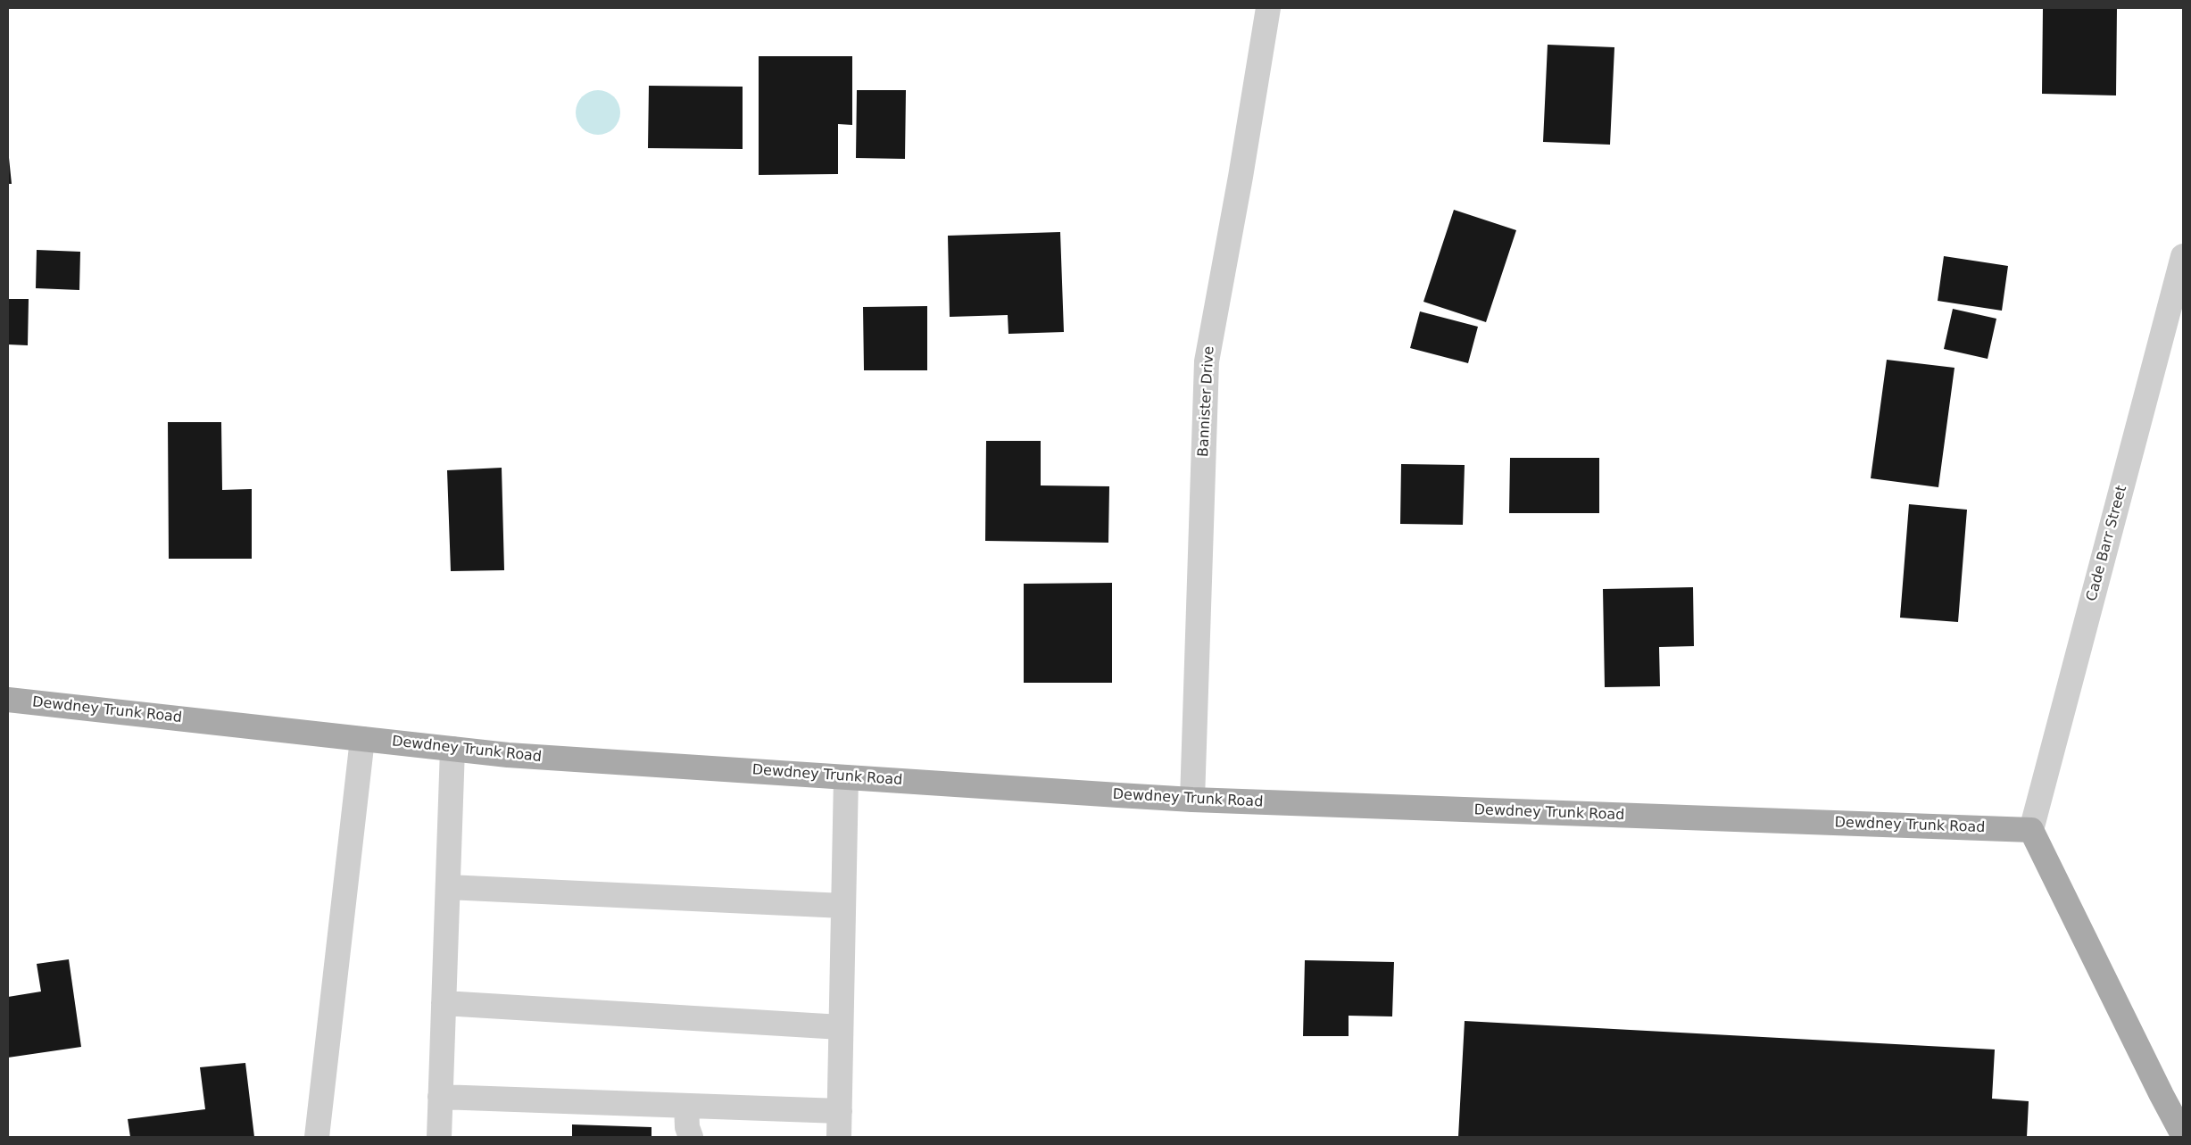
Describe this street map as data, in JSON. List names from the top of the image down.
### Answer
{
  "streets": {
    "main road": ["Dewdney Trunk Road"],
    "street": ["Bannister Drive", "Cade Barr Street"]
  },
  "crossings": [
    ["Bannister Drive", "Dewdney Trunk Road"],
    ["Cade Barr Street", "Dewdney Trunk Road"]
  ]
}
